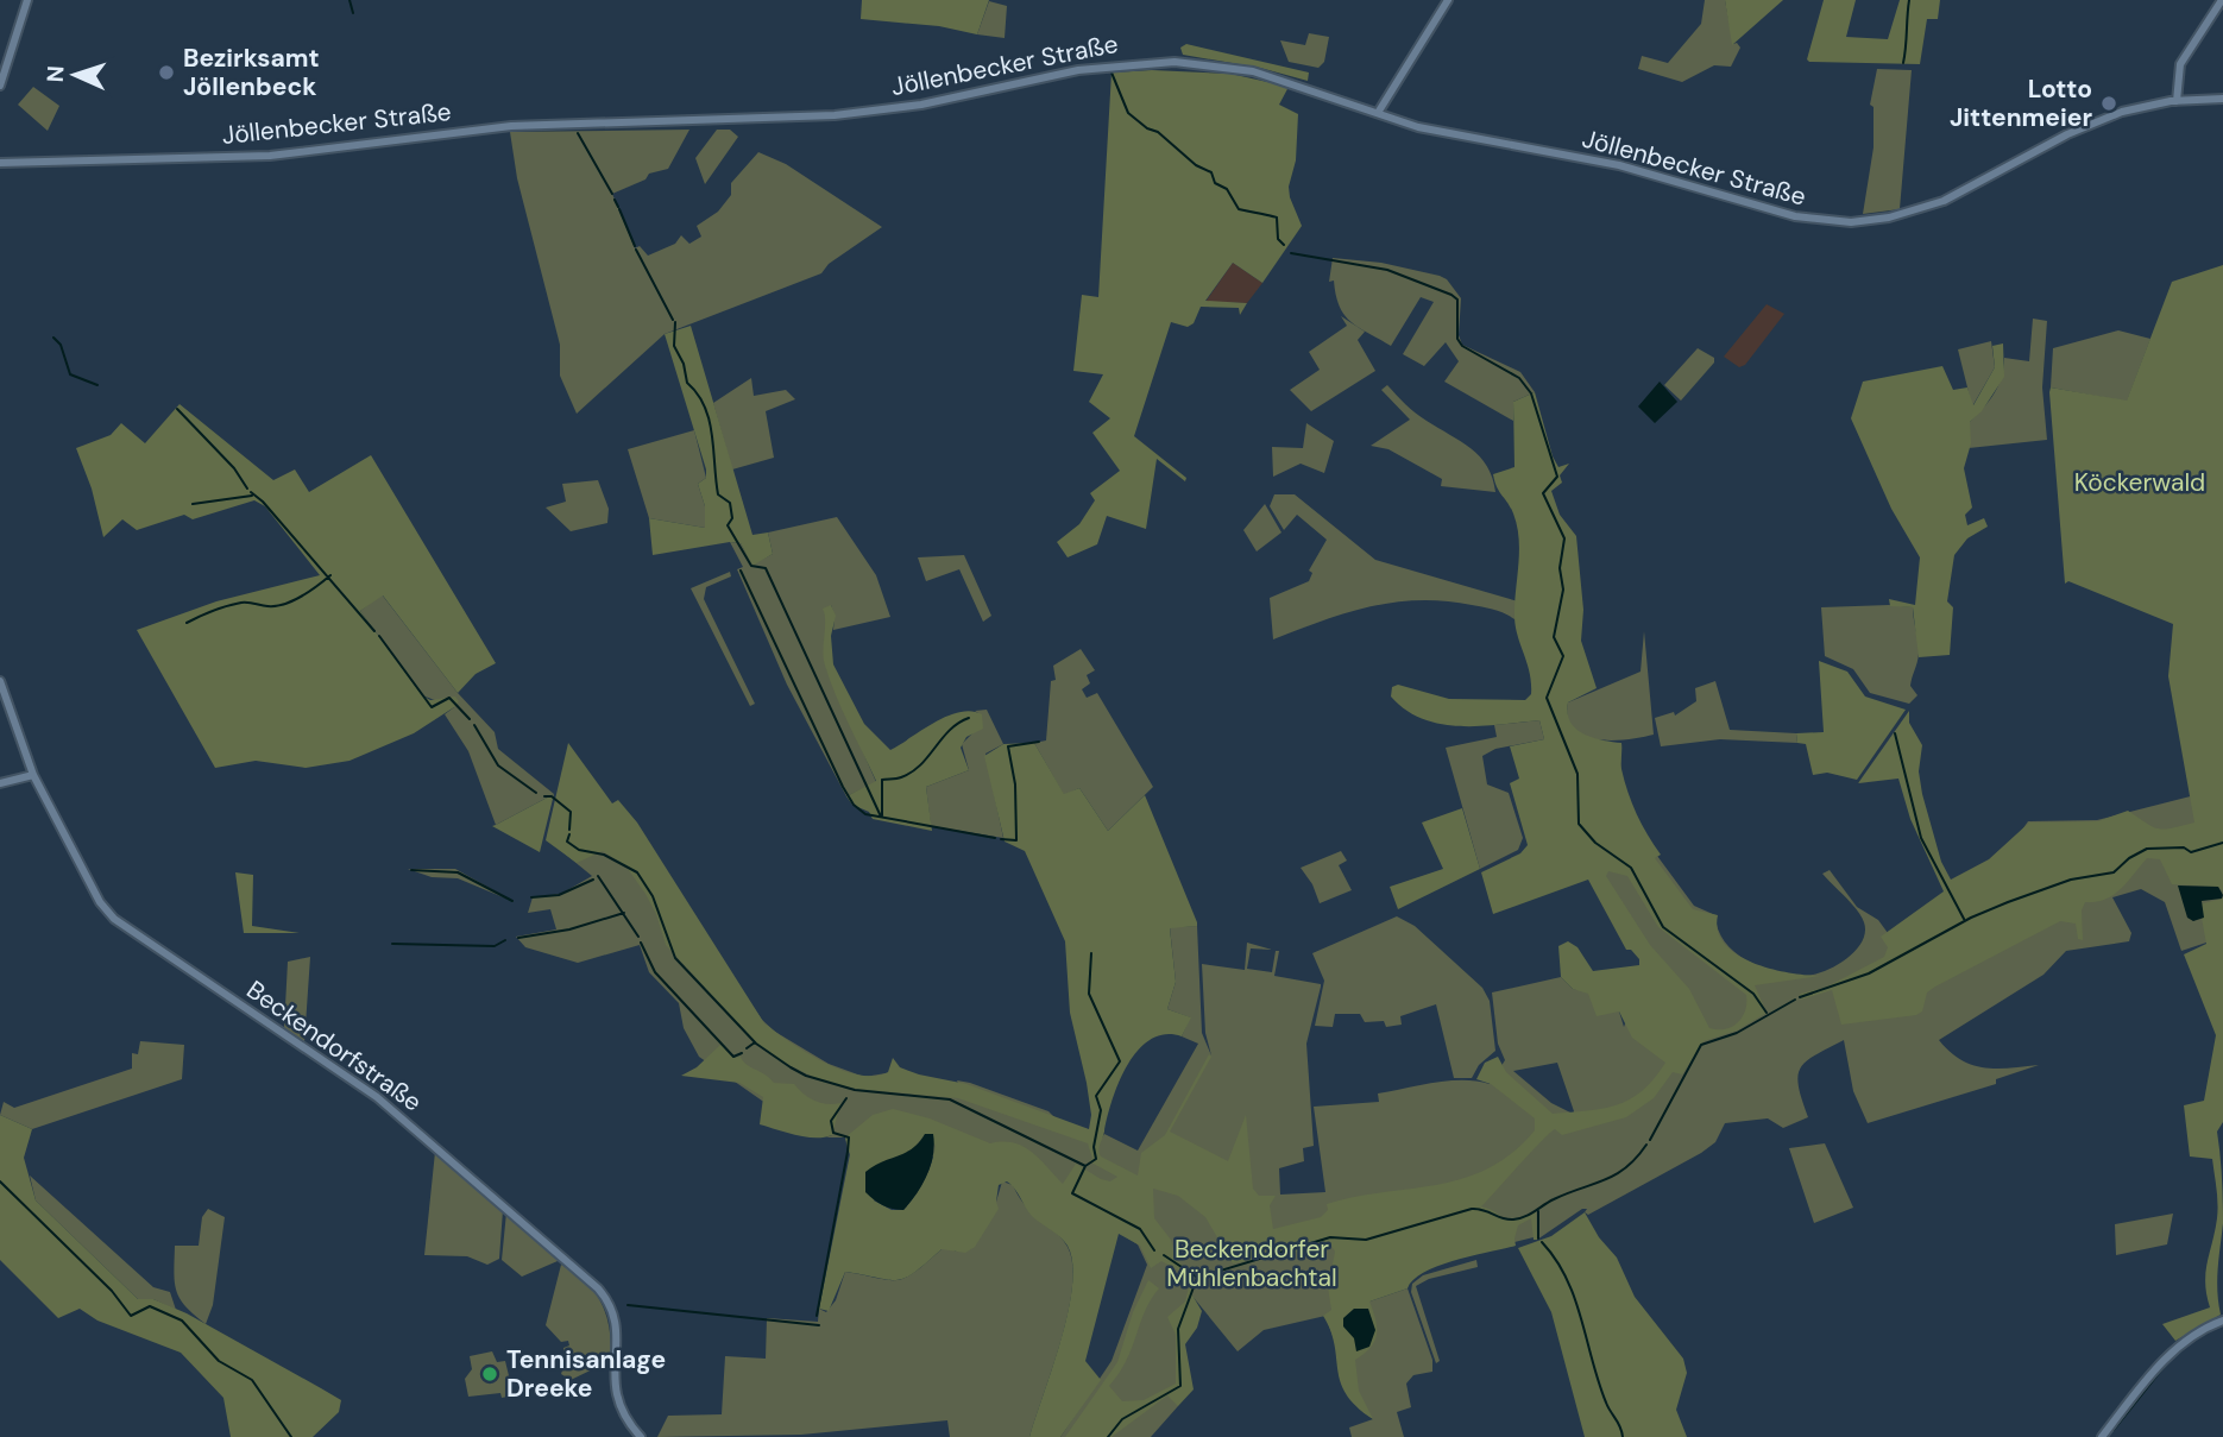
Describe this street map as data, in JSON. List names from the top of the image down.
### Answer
{
  "streets": {
    "main road": ["Jöllenbecker Straße", "Beckendorfstraße"]
  },
  "parks": ["Köckerwald", "Beckendorfer Mühlenbachtal"],
  "places": ["Bezirksamt Jöllenbeck", "Lotto Jittenmeier", "Tennisanlage Dreeke"],
  "north": "left"
}
